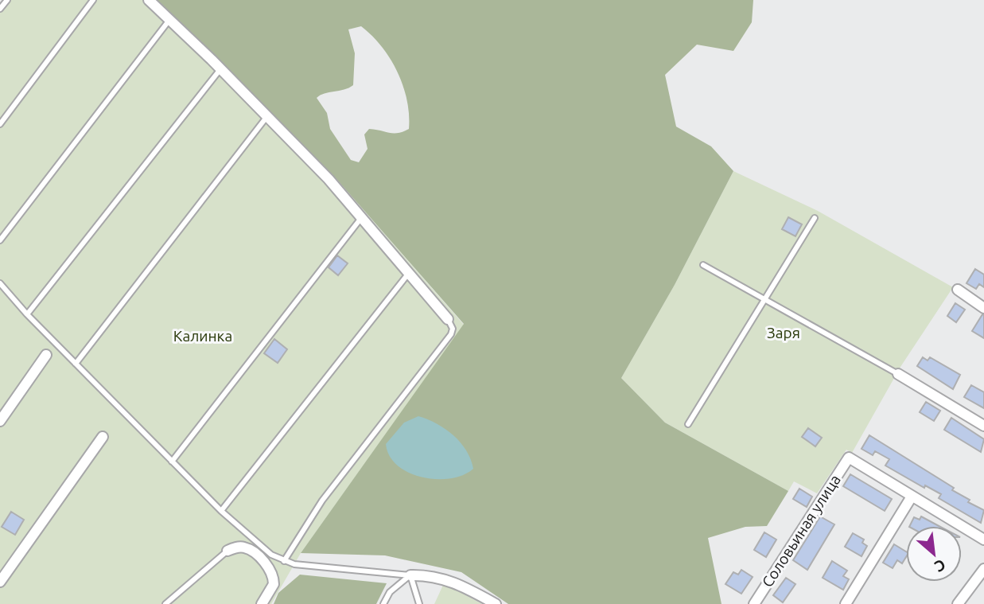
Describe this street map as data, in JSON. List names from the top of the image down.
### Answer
{
  "streets": {
    "street": ["Соловьиная улица"]
  },
  "parks": ["Заря", "Калинка"],
  "north": "bottom right"
}
